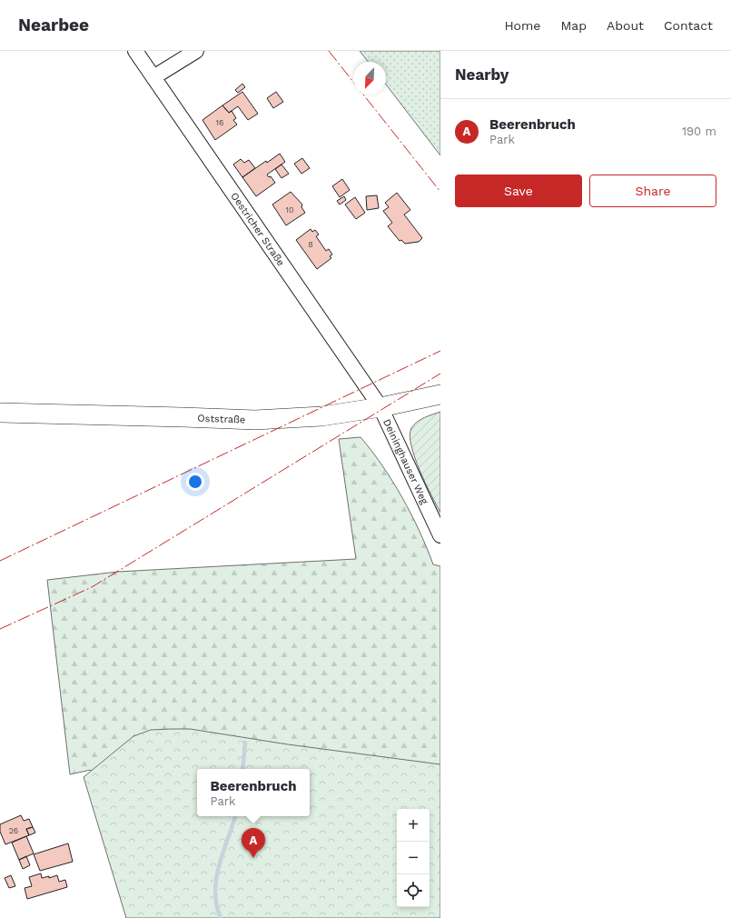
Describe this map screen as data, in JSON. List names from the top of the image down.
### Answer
{
  "streets": {
    "main road": ["Oststraße"],
    "street": ["Oestricher Straße", "Deininghauser Weg"]
  },
  "crossings": [
    ["Oestricher Straße", "Oststraße"],
    ["Oestricher Straße", "Deininghauser Weg"],
    ["Oststraße", "Deininghauser Weg"]
  ],
  "house_numbers": [
    "16",
    "10",
    "8",
    "26"
  ],
  "north": "bottom left",
  "page": {
    "header": "Nearbee",
    "nav": [
      "Home",
      "Map",
      "About",
      "Contact"
    ],
    "heading": "Nearby",
    "list": [
      {
        "mark": "A",
        "name": "Beerenbruch",
        "note": "Park",
        "value": "190 m"
      }
    ],
    "buttons": ["Save", "Share"],
    "popup": ["Beerenbruch", "Park"],
    "map_buttons": ["+", "−"],
    "pins": "A"
  }
}
